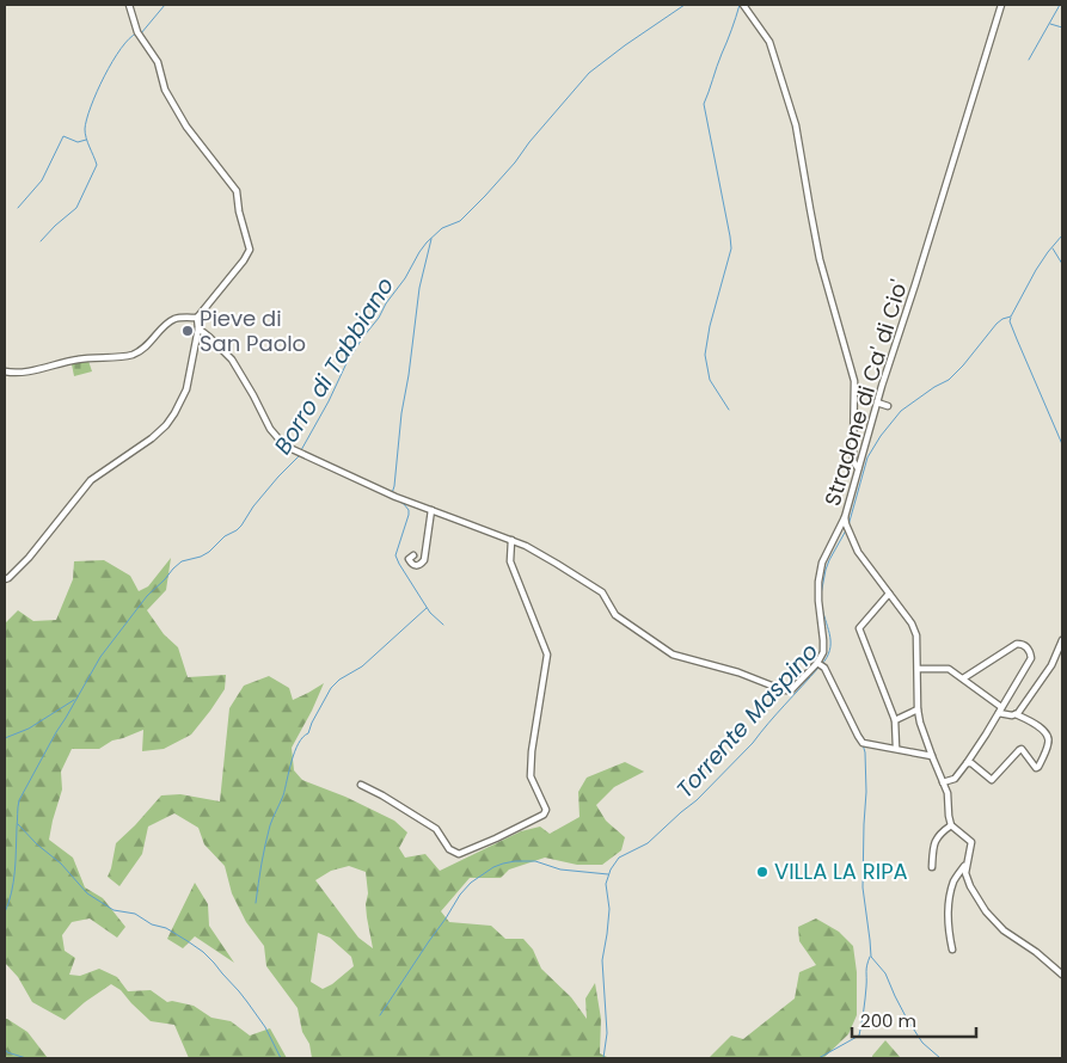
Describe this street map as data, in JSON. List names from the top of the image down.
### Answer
{
  "streets": {
    "street": ["Stradone di Ca' di Cio'"]
  },
  "water": ["Borro di Tabbiano", "Torrente Maspino"],
  "places": ["Pieve di San Paolo", "VILLA LA RIPA"],
  "scale_bar": "200 m"
}
